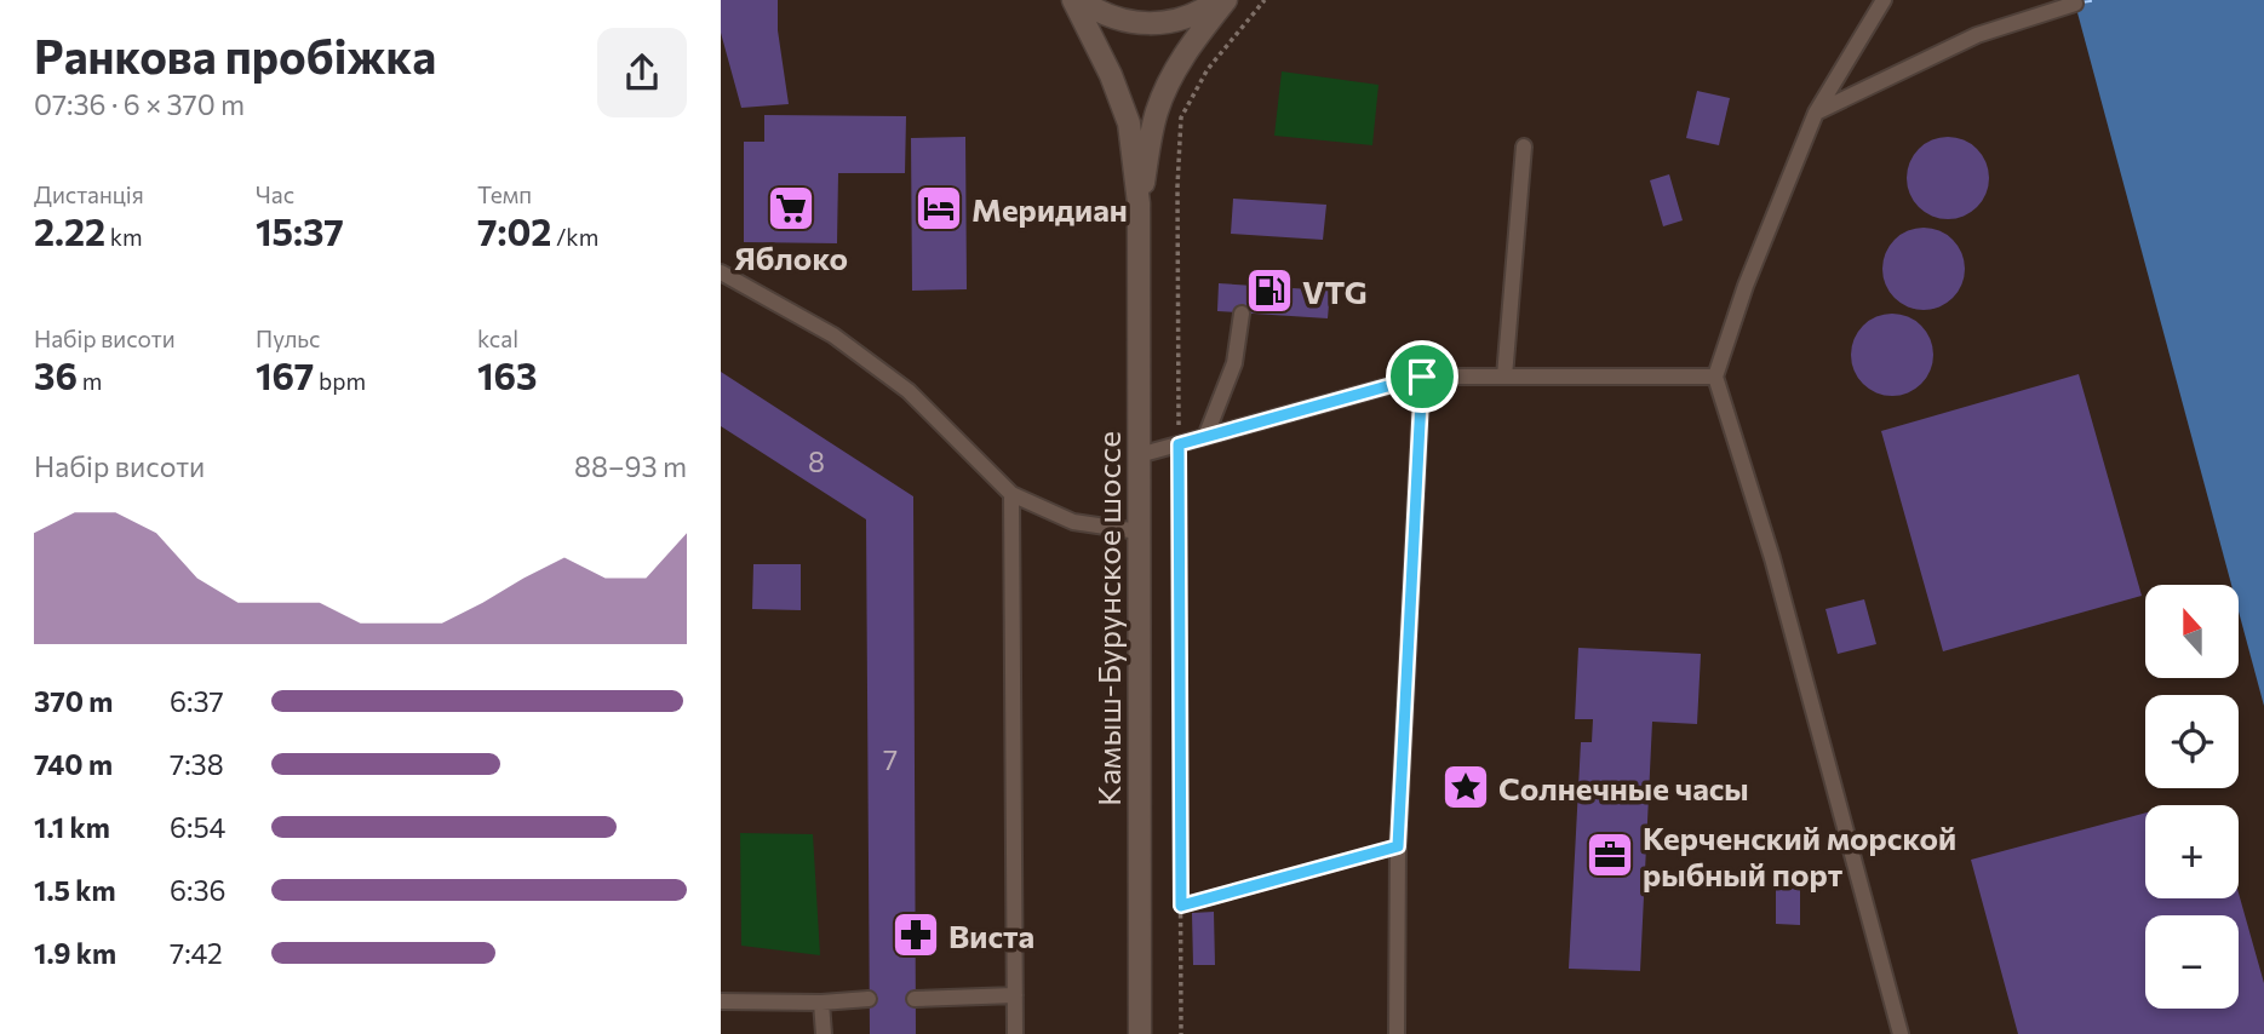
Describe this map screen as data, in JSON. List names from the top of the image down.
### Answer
{
  "streets": {
    "main road": ["Камыш-Бурунское шоссе"]
  },
  "places": {
    "supermarket": ["Яблоко"],
    "hotel": ["Меридиан"],
    "fuel station": ["VTG"],
    "place": ["Солнечные часы"],
    "office": ["Керченский морской рыбный порт"],
    "pharmacy": ["Виста"]
  },
  "house_numbers": ["8", "7"],
  "north": "top",
  "page": {
    "heading": ["Ранкова пробіжка", "07:36 · 6 × 370 m"],
    "stats": [
      ["Дистанція", "2.22 km"],
      ["Час", "15:37"],
      ["Темп", "7:02 /km"],
      ["Набір висоти", "36 m"],
      ["Пульс", "167 bpm"],
      ["kcal", "163"]
    ],
    "chart": ["Набір висоти", "88–93 m"],
    "map_buttons": ["+", "−"],
    "list": [
      {
        "name": "370 m",
        "note": "6:37"
      },
      {
        "name": "740 m",
        "note": "7:38"
      },
      {
        "name": "1.1 km",
        "note": "6:54"
      },
      {
        "name": "1.5 km",
        "note": "6:36"
      },
      {
        "name": "1.9 km",
        "note": "7:42"
      }
    ]
  }
}
